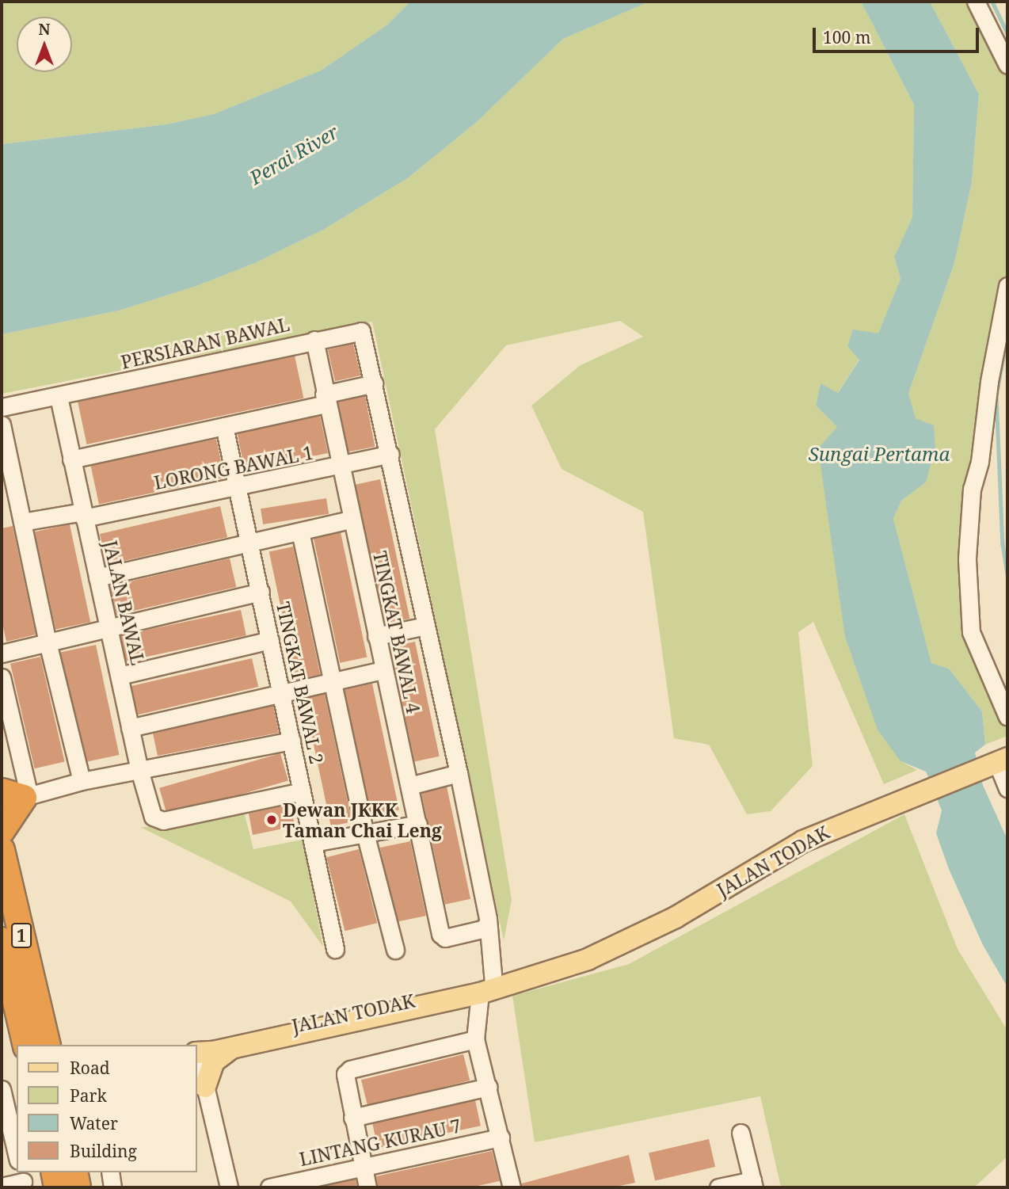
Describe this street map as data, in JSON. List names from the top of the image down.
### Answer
{
  "streets": {
    "highway": ["1"],
    "main road": ["JALAN TODAK"],
    "street": [
      "PERSIARAN BAWAL",
      "LORONG BAWAL 1",
      "JALAN BAWAL",
      "TINGKAT BAWAL 4",
      "TINGKAT BAWAL 2",
      "LINTANG KURAU 7"
    ]
  },
  "crossings": [
    ["PERSIARAN BAWAL", "JALAN BAWAL"],
    ["PERSIARAN BAWAL", "TINGKAT BAWAL 4"],
    ["LORONG BAWAL 1", "JALAN BAWAL"],
    ["LORONG BAWAL 1", "TINGKAT BAWAL 4"],
    ["LORONG BAWAL 1", "TINGKAT BAWAL 2"],
    ["JALAN BAWAL", "TINGKAT BAWAL 2"]
  ],
  "water": ["Perai River", "Sungai Pertama"],
  "places": ["Dewan JKKK Taman Chai Leng"],
  "legend": [
    "Road",
    "Park",
    "Water",
    "Building"
  ],
  "scale_bar": "100 m",
  "north": "top"
}
